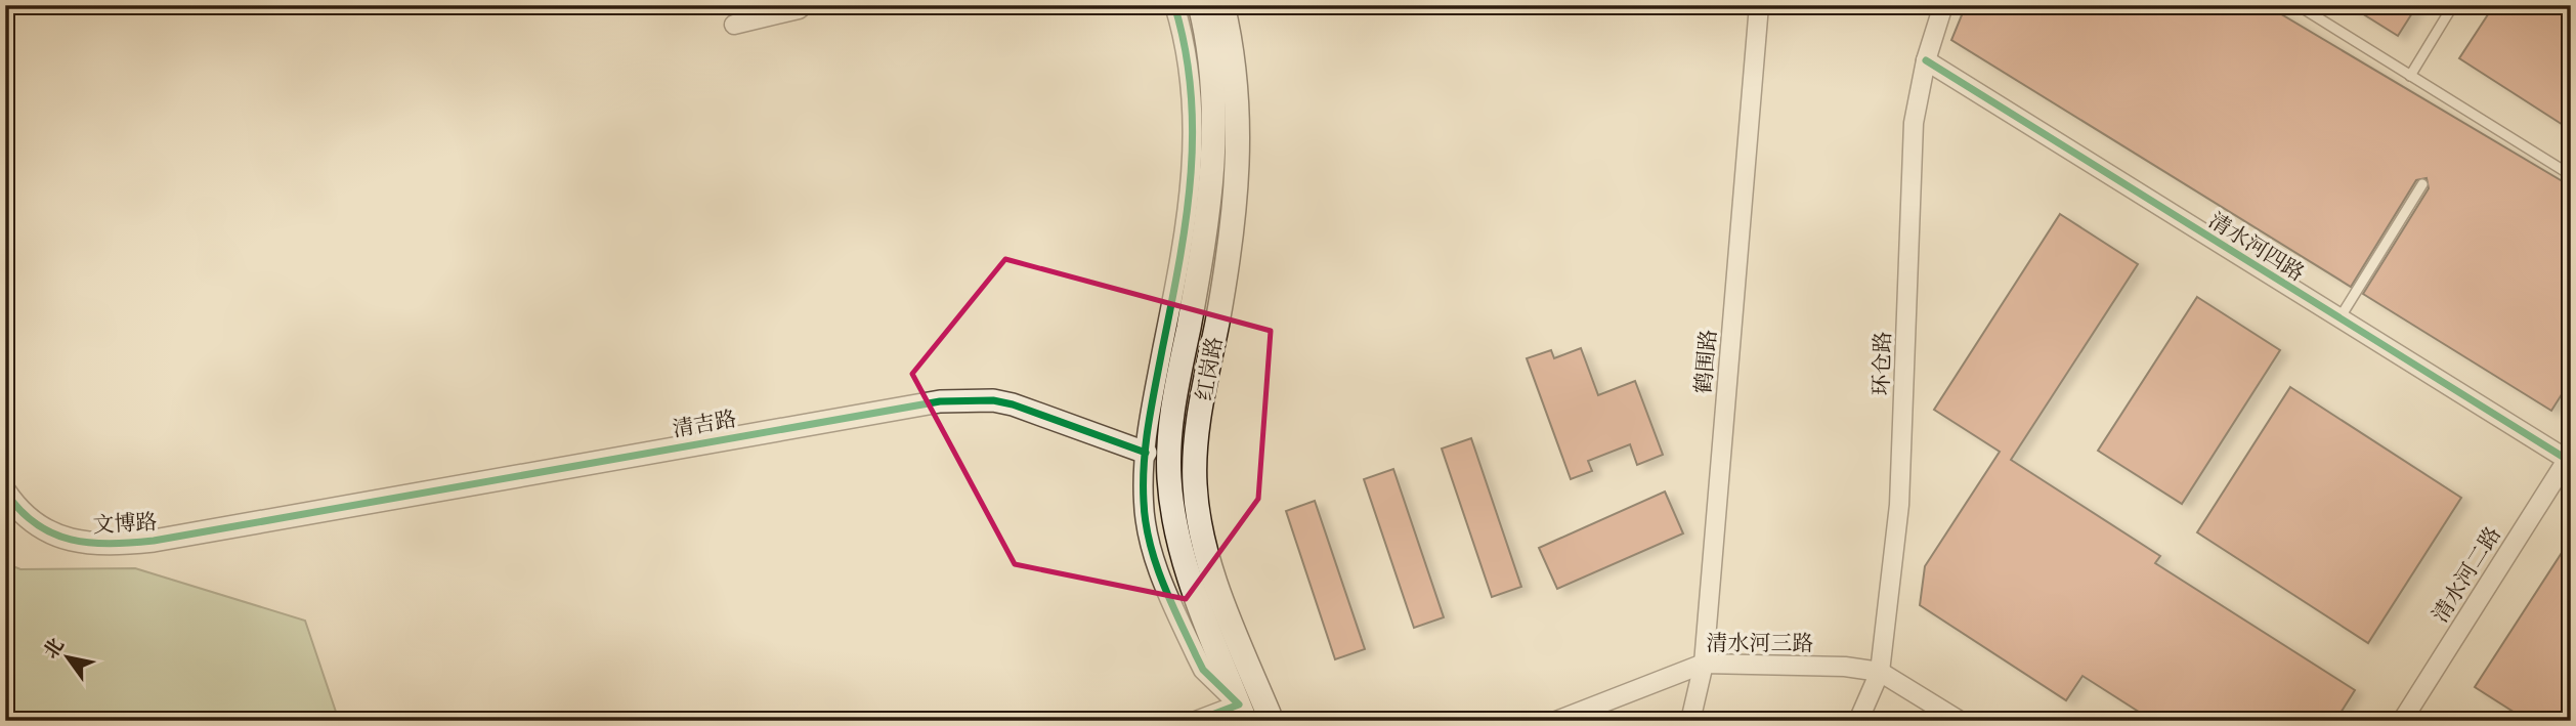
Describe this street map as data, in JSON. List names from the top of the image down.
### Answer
{
  "streets": {
    "main road": ["红岗路"],
    "street": [
      "清水河四路",
      "鹤围路",
      "环仓路",
      "清吉路",
      "文博路",
      "清水河二路",
      "清水河三路"
    ]
  },
  "crossings": [
    ["清水河四路", "环仓路"],
    ["清水河四路", "清水河二路"],
    ["鹤围路", "清水河三路"],
    ["环仓路", "清水河三路"],
    ["清吉路", "文博路"]
  ],
  "north": "top left"
}
